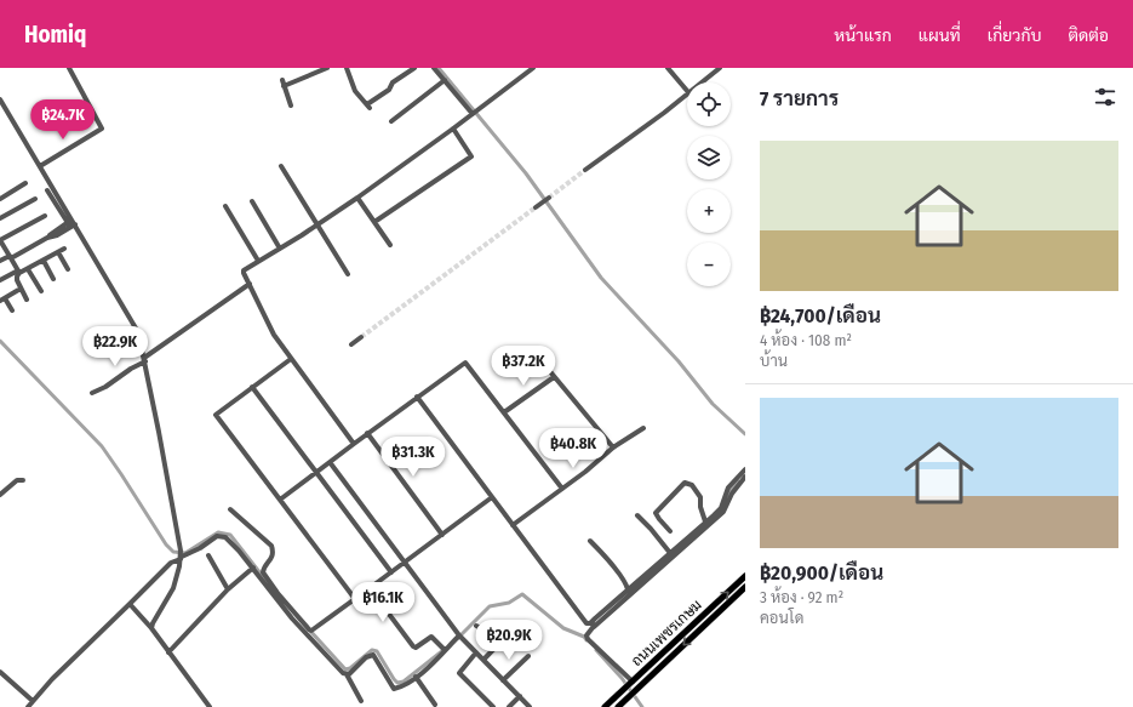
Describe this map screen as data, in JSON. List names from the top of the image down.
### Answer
{
  "streets": {
    "main road": ["ถนนเพชรเกษม"]
  },
  "page": {
    "header": "Homiq",
    "nav": [
      "หน้าแรก",
      "แผนที่",
      "เกี่ยวกับ",
      "ติดต่อ"
    ],
    "heading": "7 รายการ",
    "map_buttons": ["+", "−"],
    "price": [
      "฿24.7K",
      "฿22.9K",
      "฿37.2K",
      "฿40.8K",
      "฿31.3K",
      "฿16.1K",
      "฿20.9K"
    ],
    "list": [
      {
        "name": "฿24,700/เดือน",
        "note": "4 ห้อง · 108 m² · บ้าน"
      },
      {
        "name": "฿20,900/เดือน",
        "note": "3 ห้อง · 92 m² · คอนโด"
      }
    ]
  }
}
